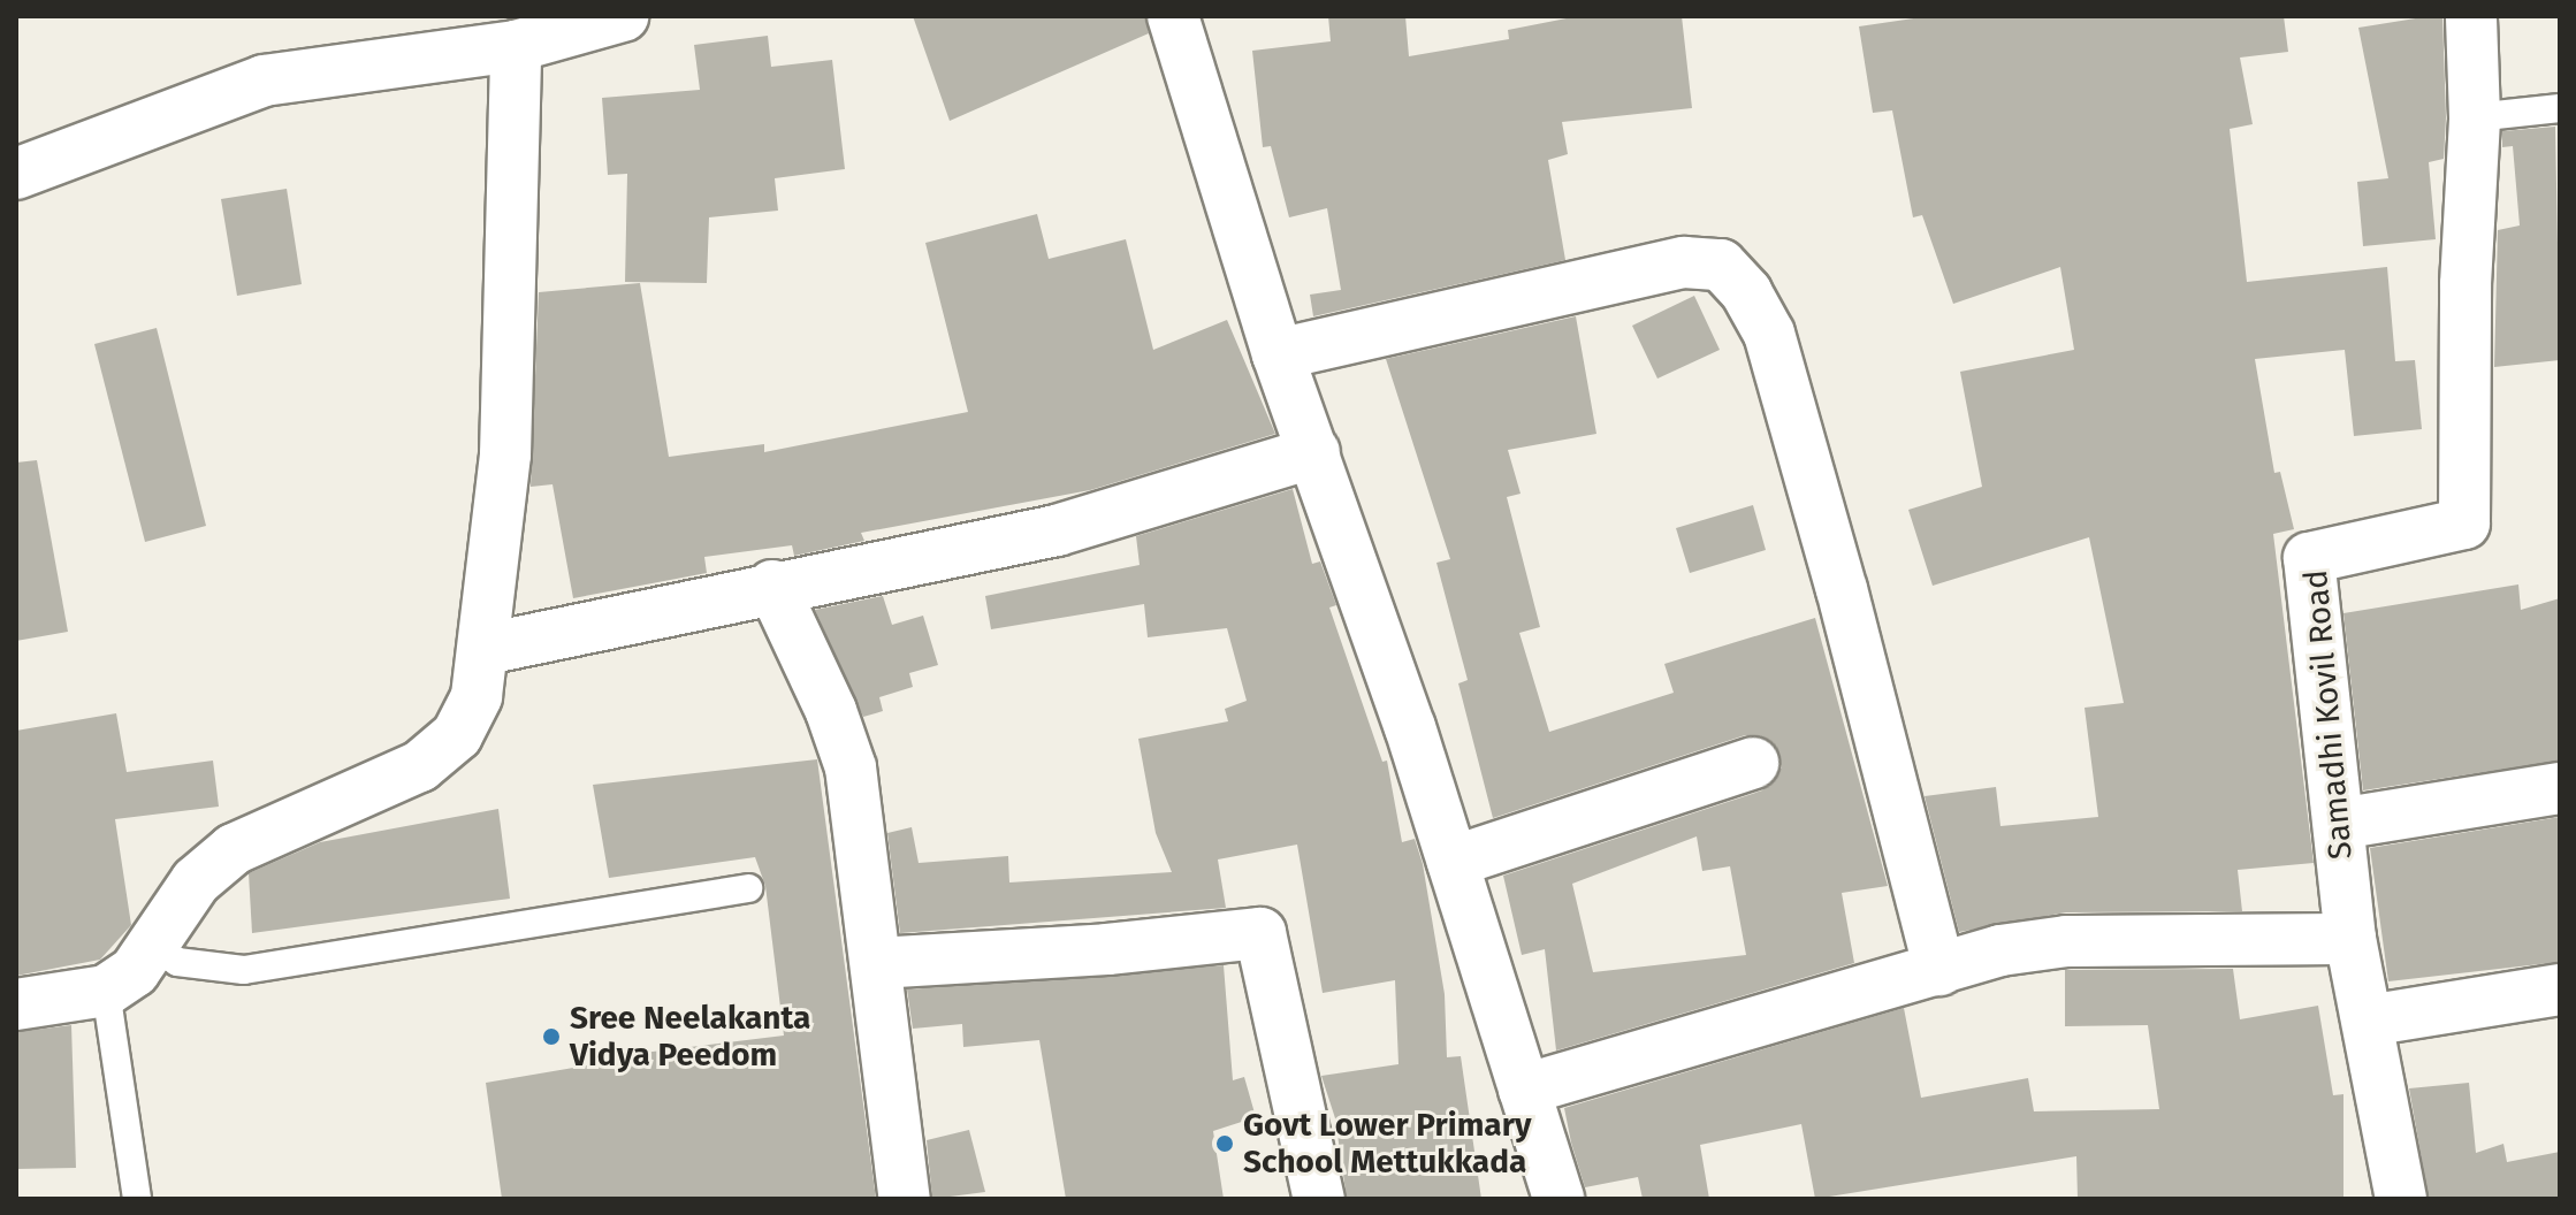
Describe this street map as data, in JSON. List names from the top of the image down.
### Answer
{
  "streets": {
    "street": ["Samadhi Kovil Road"]
  },
  "places": ["Sree Neelakanta Vidya Peedom", "Govt Lower Primary School Mettukkada"]
}
